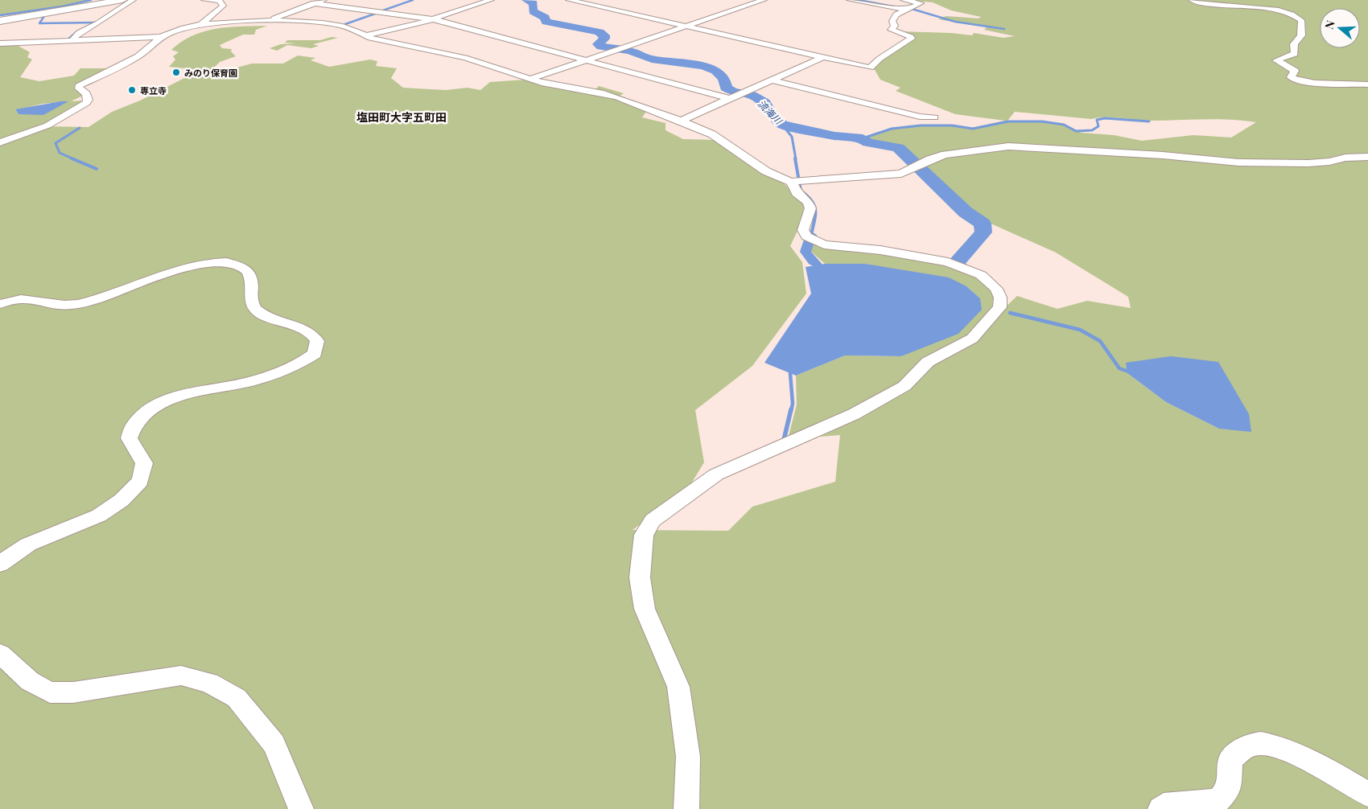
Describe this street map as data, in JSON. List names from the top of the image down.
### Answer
{
  "districts": ["塩田町大字五町田"],
  "water": ["流海川"],
  "places": ["みのり保育園", "専立寺"],
  "north": "left"
}
